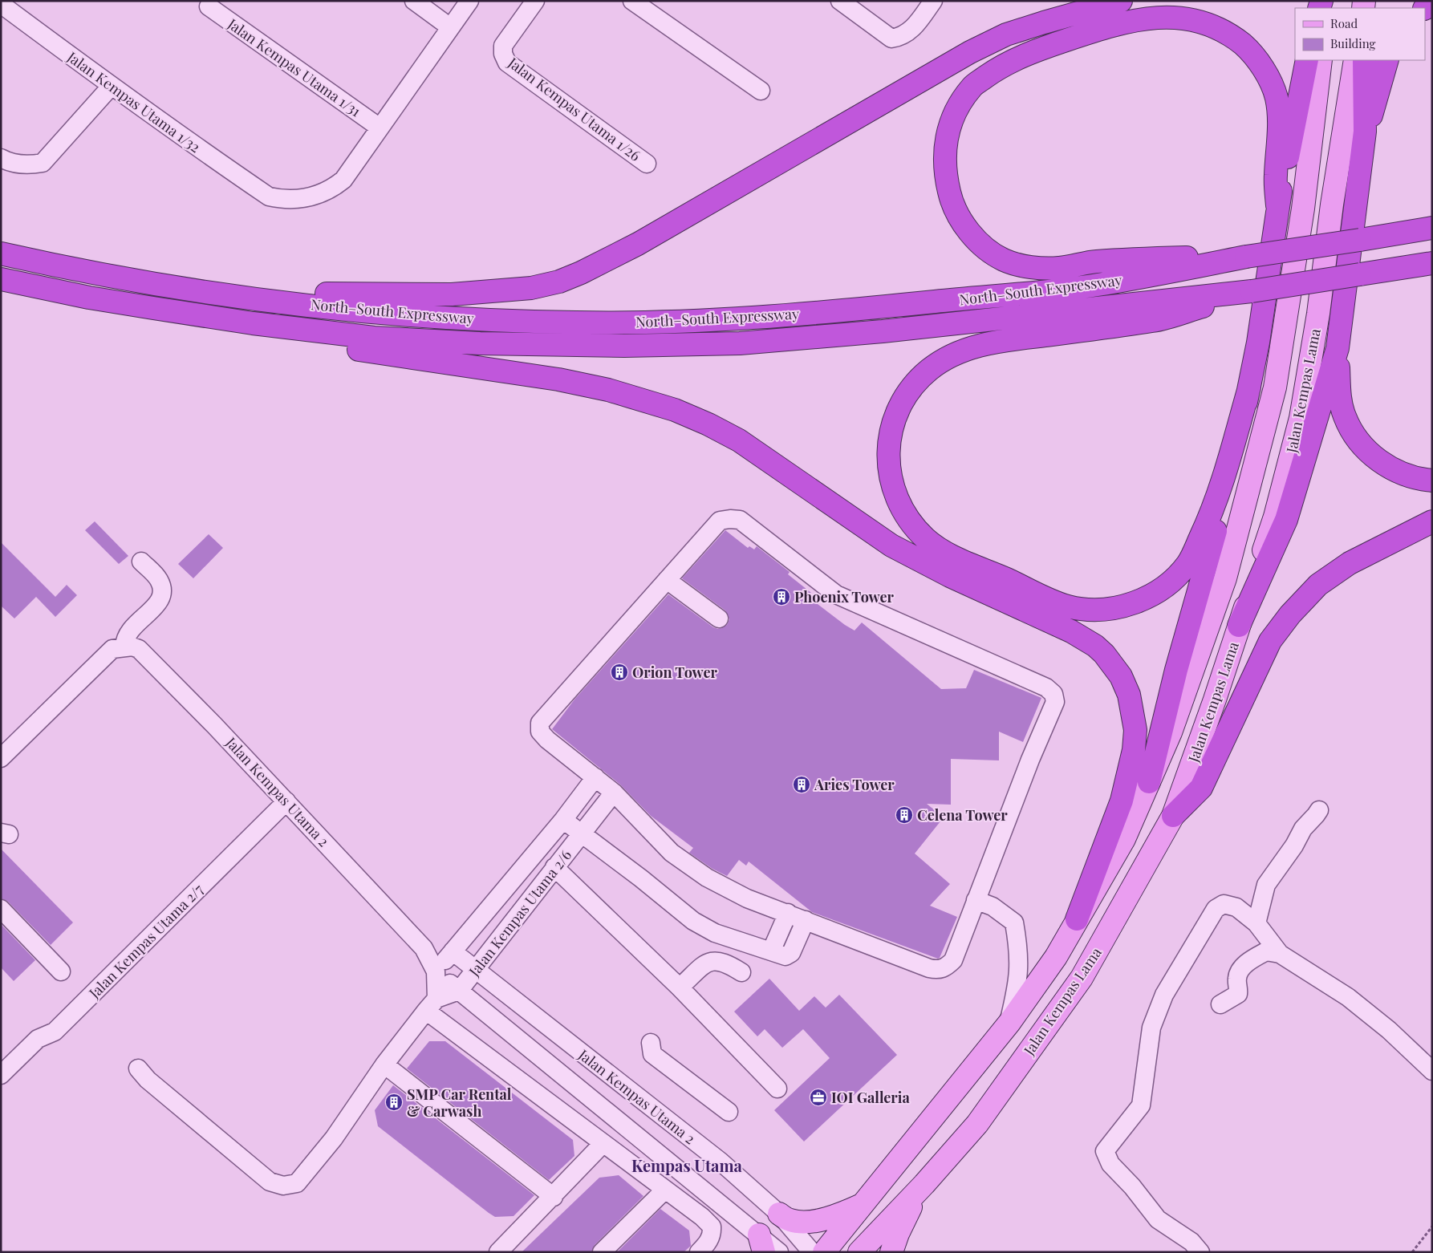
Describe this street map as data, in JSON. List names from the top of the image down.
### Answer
{
  "streets": {
    "highway": ["North–South Expressway"],
    "main road": ["Jalan Kempas Lama"],
    "street": [
      "Jalan Kempas Utama 1/31",
      "Jalan Kempas Utama 1/32",
      "Jalan Kempas Utama 1/26",
      "Jalan Kempas Utama 2",
      "Jalan Kempas Utama 2/6",
      "Jalan Kempas Utama 2/7"
    ]
  },
  "crossings": [
    ["Jalan Kempas Utama 1/31", "Jalan Kempas Utama 1/32"],
    ["Jalan Kempas Utama 2", "Jalan Kempas Utama 2/6"],
    ["Jalan Kempas Utama 2", "Jalan Kempas Utama 2/7"]
  ],
  "districts": ["Kempas Utama"],
  "places": {
    "building": [
      "Phoenix Tower",
      "Orion Tower",
      "Aries Tower",
      "Celena Tower",
      "SMP Car Rental & Carwash"
    ],
    "office": ["IOI Galleria"]
  },
  "legend": ["Road", "Building"]
}
